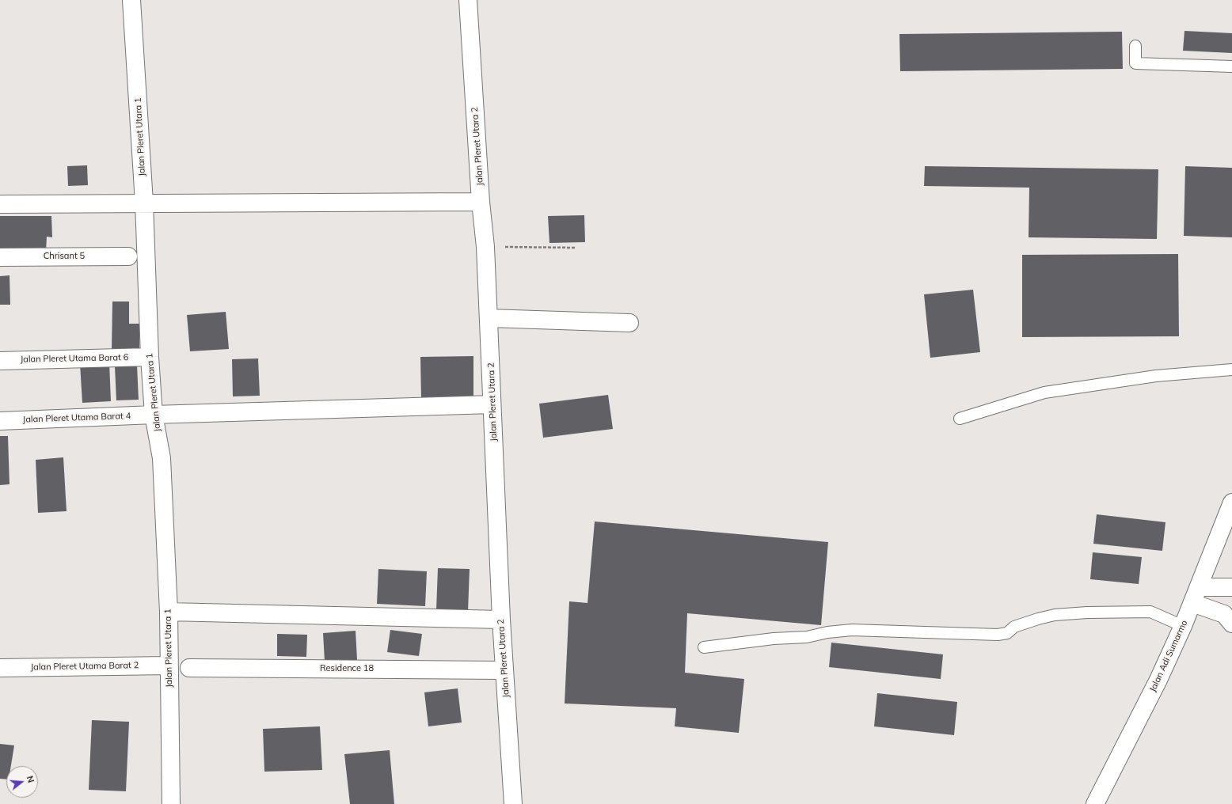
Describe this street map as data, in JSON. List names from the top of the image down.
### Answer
{
  "streets": {
    "street": [
      "Jalan Pleret Utara 1",
      "Jalan Pleret Utara 2",
      "Chrisant 5",
      "Jalan Pleret Utama Barat 6",
      "Jalan Pleret Utama Barat 4",
      "Jalan Adi Sumarmo",
      "Jalan Pleret Utama Barat 2",
      "Residence 18"
    ]
  },
  "crossings": [
    ["Jalan Pleret Utara 1", "Jalan Pleret Utama Barat 6"],
    ["Jalan Pleret Utara 1", "Jalan Pleret Utama Barat 4"],
    ["Jalan Pleret Utara 1", "Jalan Pleret Utama Barat 2"],
    ["Jalan Pleret Utara 2", "Jalan Pleret Utama Barat 4"],
    ["Jalan Pleret Utara 2", "Residence 18"]
  ],
  "north": "right"
}
